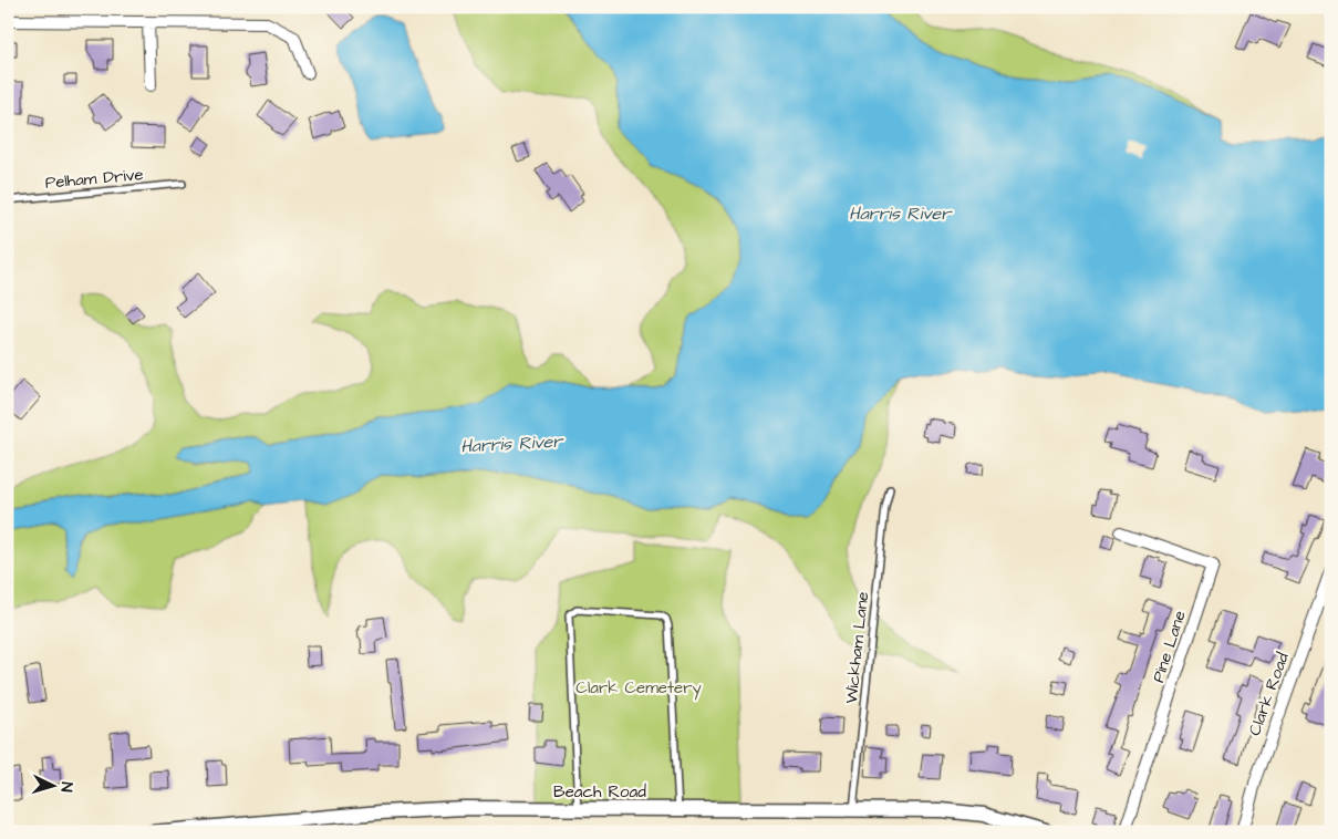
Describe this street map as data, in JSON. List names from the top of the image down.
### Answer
{
  "streets": {
    "street": ["Pine Lane", "Clark Road", "Beach Road"],
    "lane": ["Pelham Drive", "Wickham Lane"]
  },
  "crossings": [
    ["Wickham Lane", "Beach Road"]
  ],
  "water": ["Harris River"],
  "parks": ["Clark Cemetery"],
  "north": "right"
}
